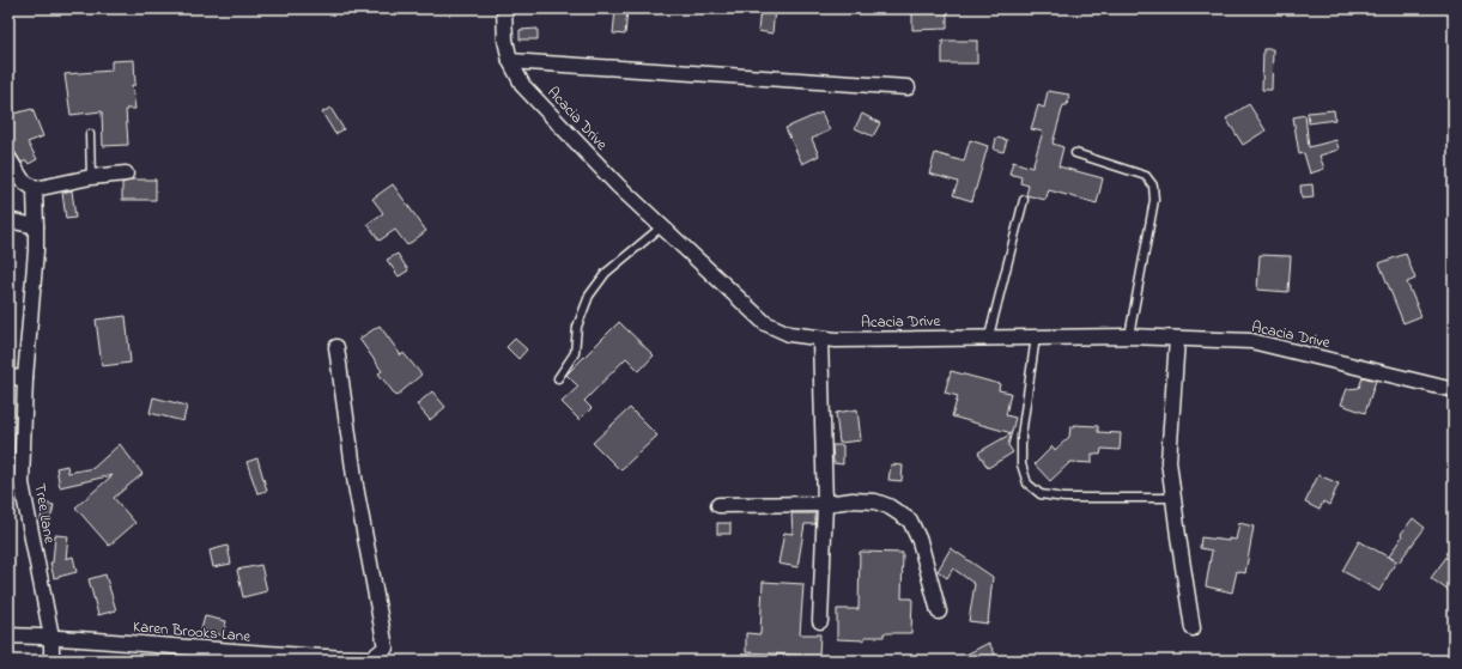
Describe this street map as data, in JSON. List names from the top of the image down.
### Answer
{
  "streets": {
    "street": ["Acacia Drive", "Tree Lane", "Karen Brooks Lane"]
  },
  "crossings": [
    ["Tree Lane", "Karen Brooks Lane"]
  ]
}
